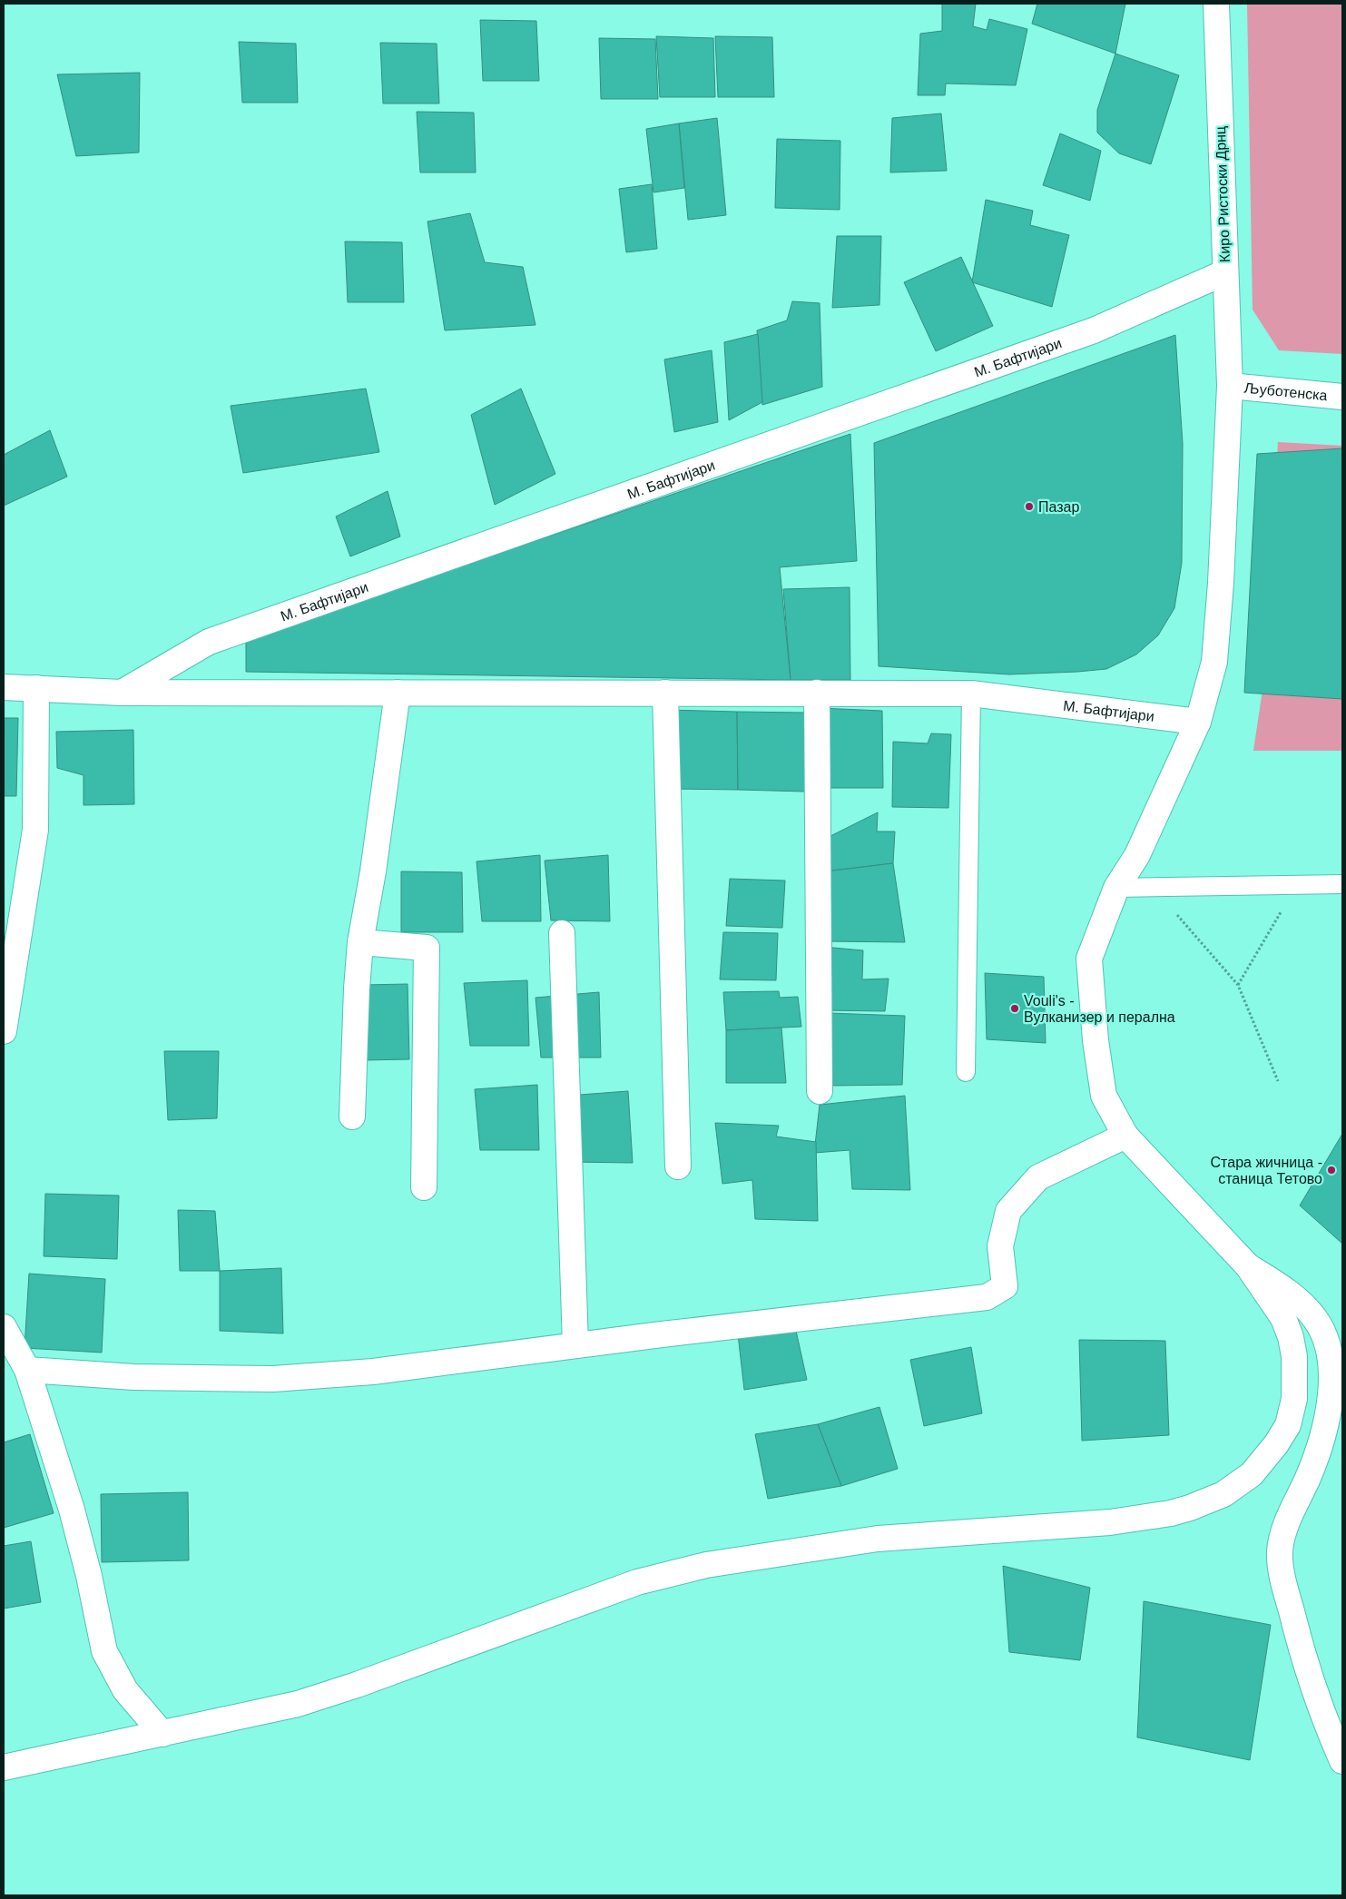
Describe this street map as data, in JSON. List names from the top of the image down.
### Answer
{
  "streets": {
    "street": ["Киро Ристоски Дрнц", "М. Бафтијари", "Љуботенска"]
  },
  "crossings": [
    ["Киро Ристоски Дрнц", "М. Бафтијари"],
    ["Киро Ристоски Дрнц", "Љуботенска"]
  ],
  "places": ["Пазар", "Vouli's - Вулканизер и перална", "Стара жичница - станица Тетово"]
}
